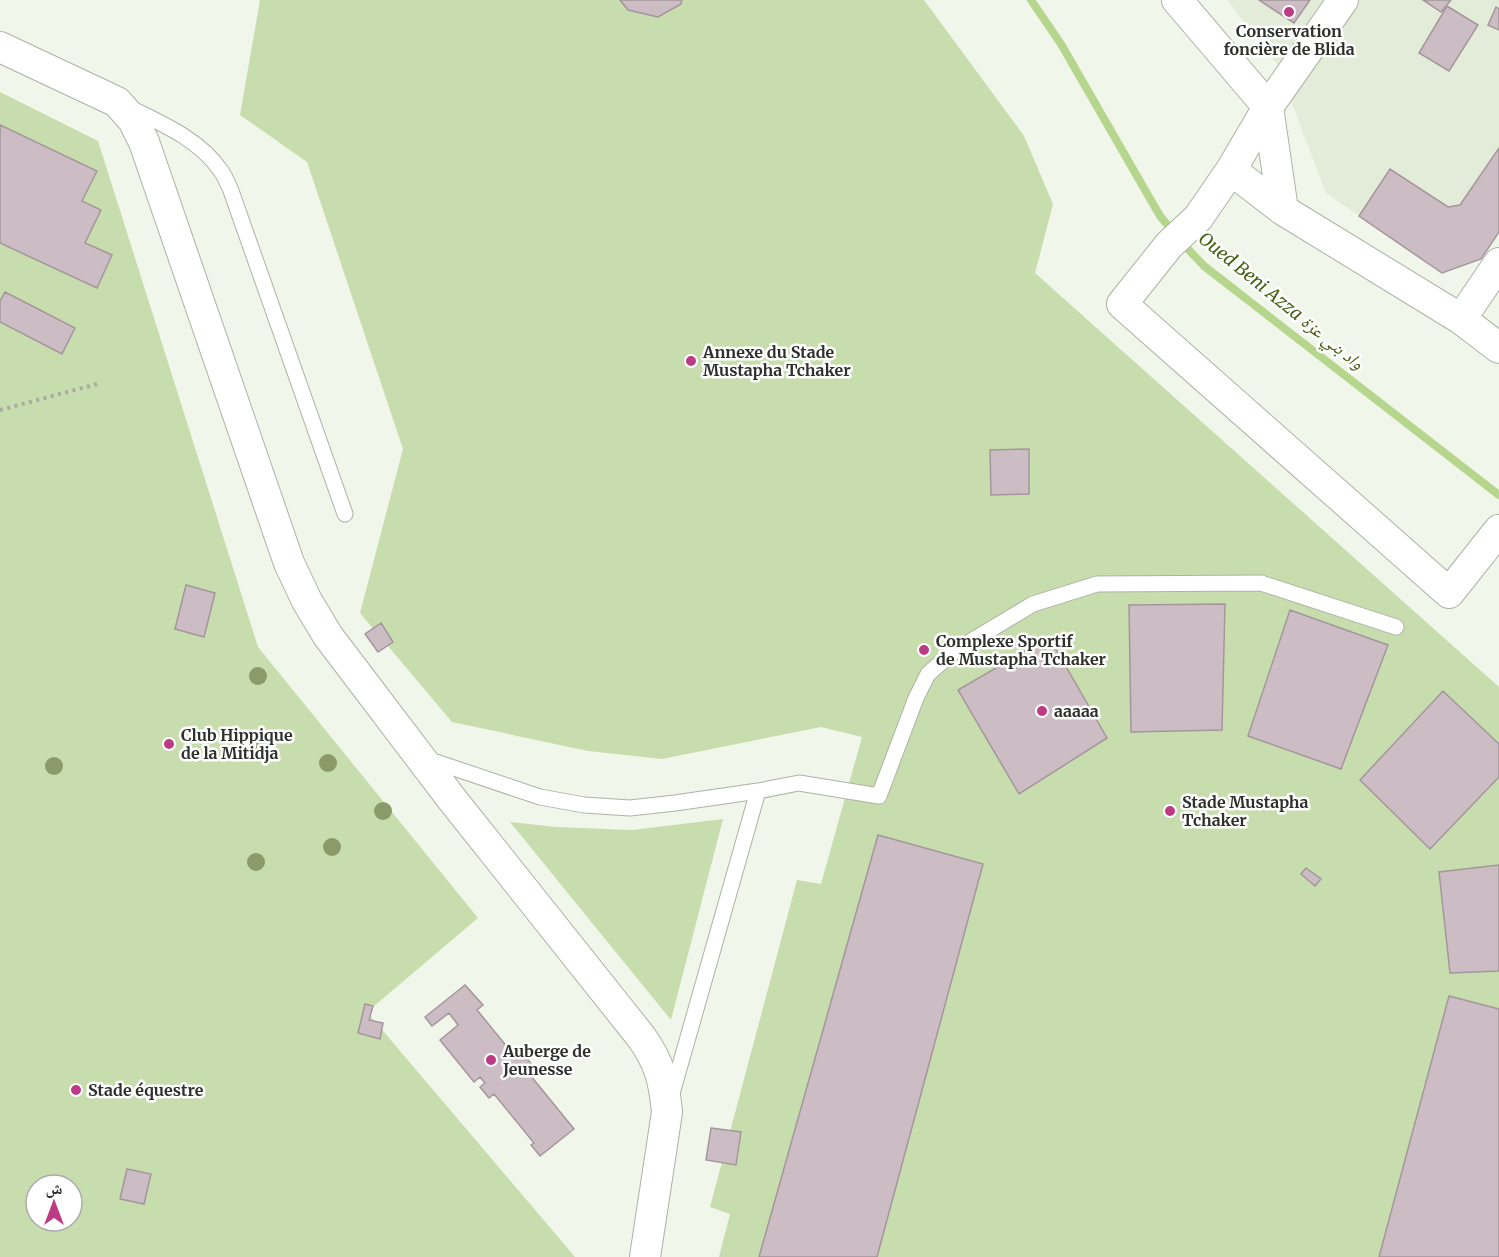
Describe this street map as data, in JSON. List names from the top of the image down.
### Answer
{
  "water": ["Oued Beni Azza واد بني عزة"],
  "places": [
    "Conservation foncière de Blida",
    "Annexe du Stade Mustapha Tchaker",
    "Complexe Sportif de Mustapha Tchaker",
    "aaaaa",
    "Club Hippique de la Mitidja",
    "Stade Mustapha Tchaker",
    "Auberge de Jeunesse",
    "Stade équestre"
  ],
  "north": "top"
}
